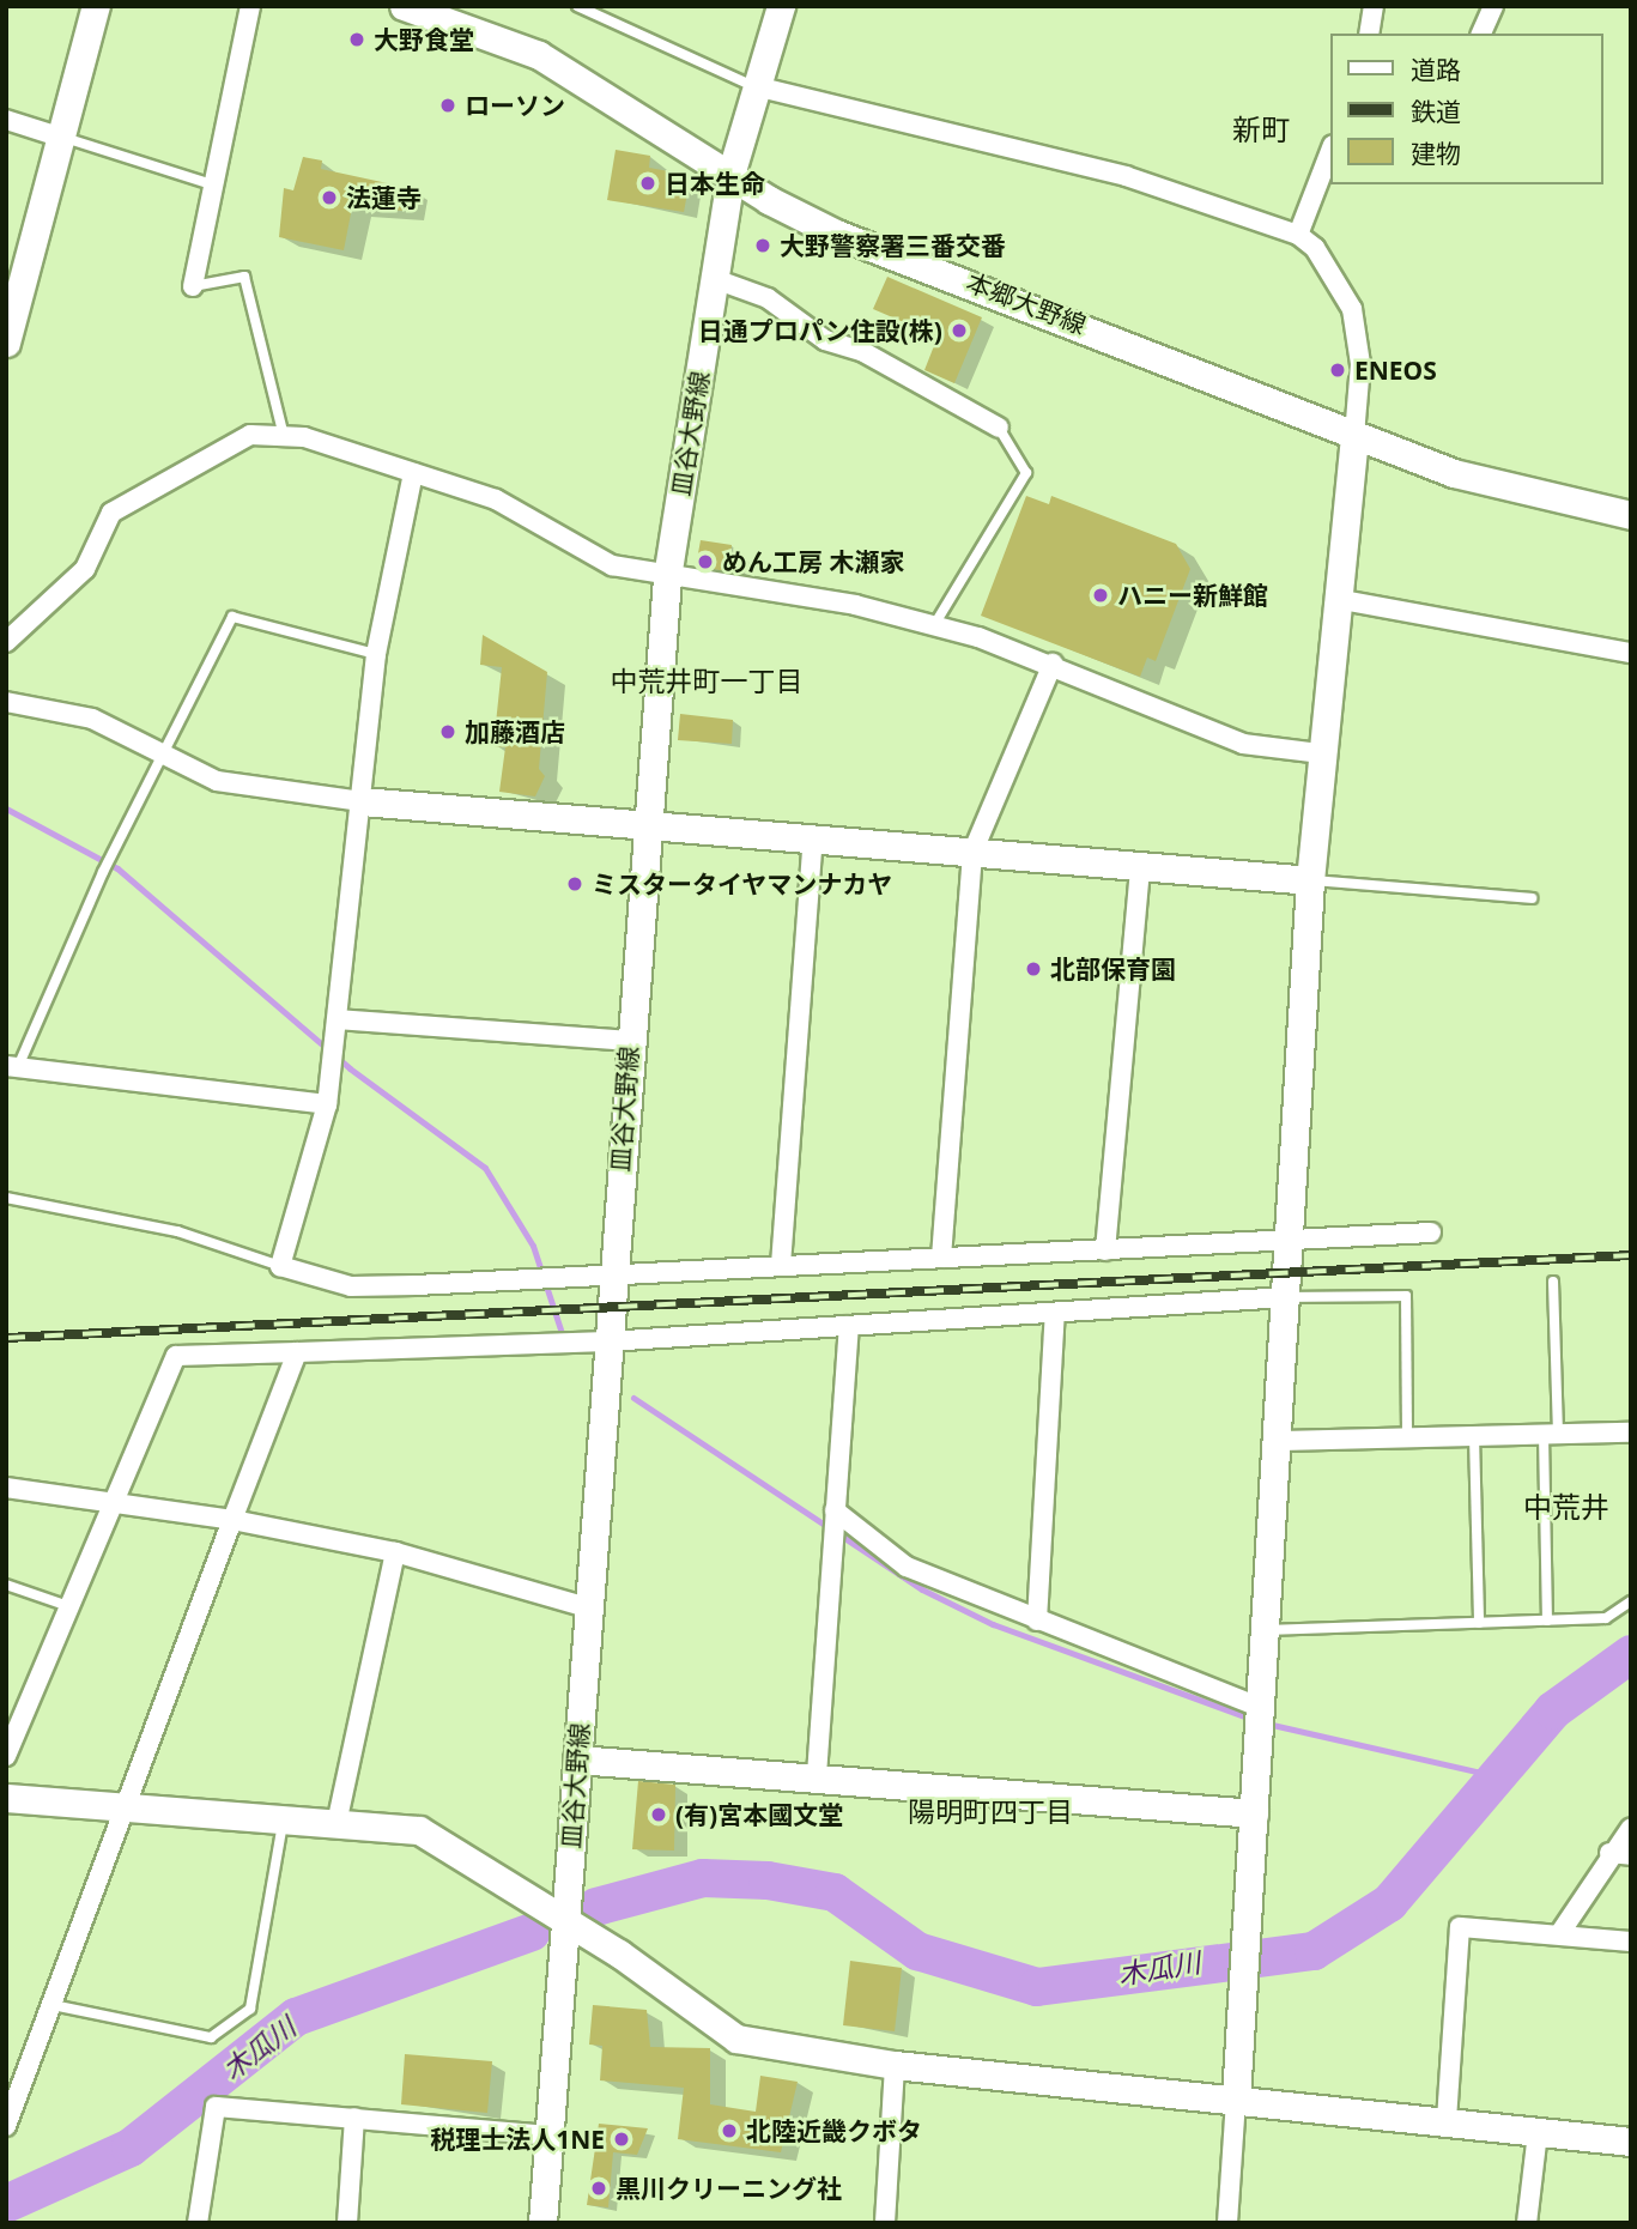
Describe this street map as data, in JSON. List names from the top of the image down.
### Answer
{
  "streets": {
    "street": ["本郷大野線", "皿谷大野線"]
  },
  "crossings": [
    ["本郷大野線", "皿谷大野線"]
  ],
  "districts": [
    "新町",
    "中荒井町一丁目",
    "中荒井",
    "陽明町四丁目"
  ],
  "water": ["木瓜川"],
  "places": [
    "大野食堂",
    "ローソン",
    "日本生命",
    "法蓮寺",
    "大野警察署三番交番",
    "日通プロパン住設(株)",
    "ENEOS",
    "めん工房 木瀬家",
    "ハニー新鮮館",
    "加藤酒店",
    "ミスタータイヤマンナカヤ",
    "北部保育園",
    "(有)宮本國文堂",
    "北陸近畿クボタ",
    "税理士法人1NE",
    "黒川クリーニング社"
  ],
  "legend": ["道路", "鉄道", "建物"]
}
